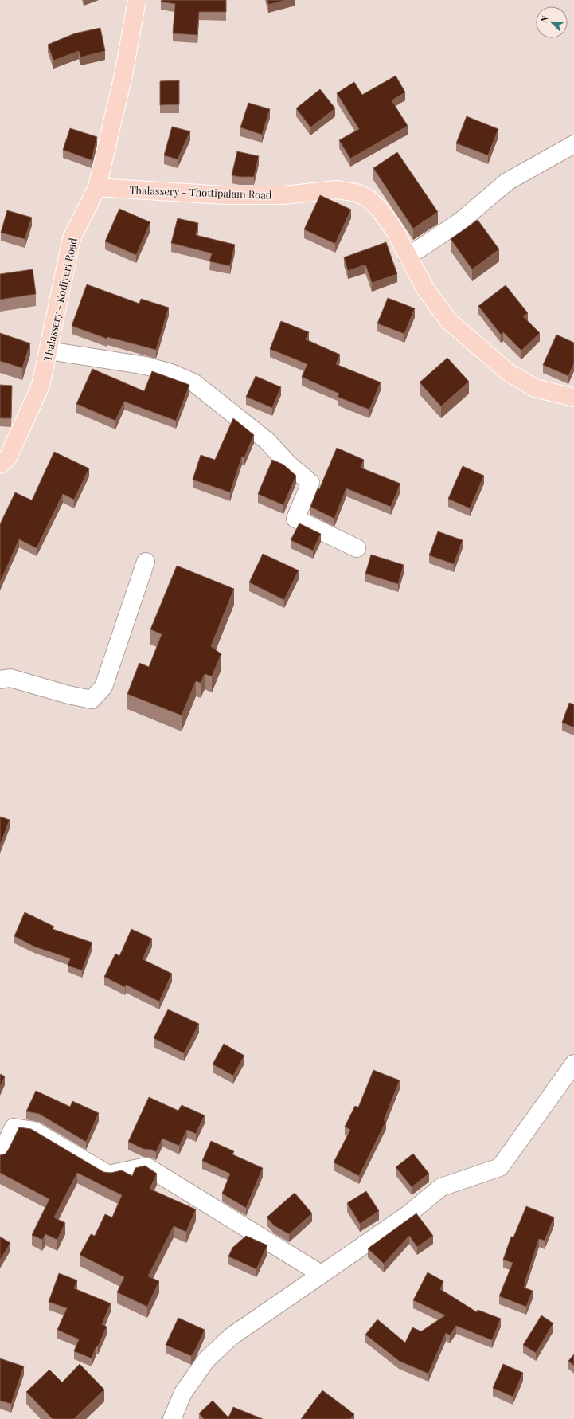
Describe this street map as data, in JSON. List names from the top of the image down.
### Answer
{
  "streets": {
    "main road": ["Thalassery - Thottipalam Road", "Thalassery - Kodiyeri Road"]
  },
  "crossings": [
    ["Thalassery - Thottipalam Road", "Thalassery - Kodiyeri Road"]
  ],
  "north": "top left"
}
